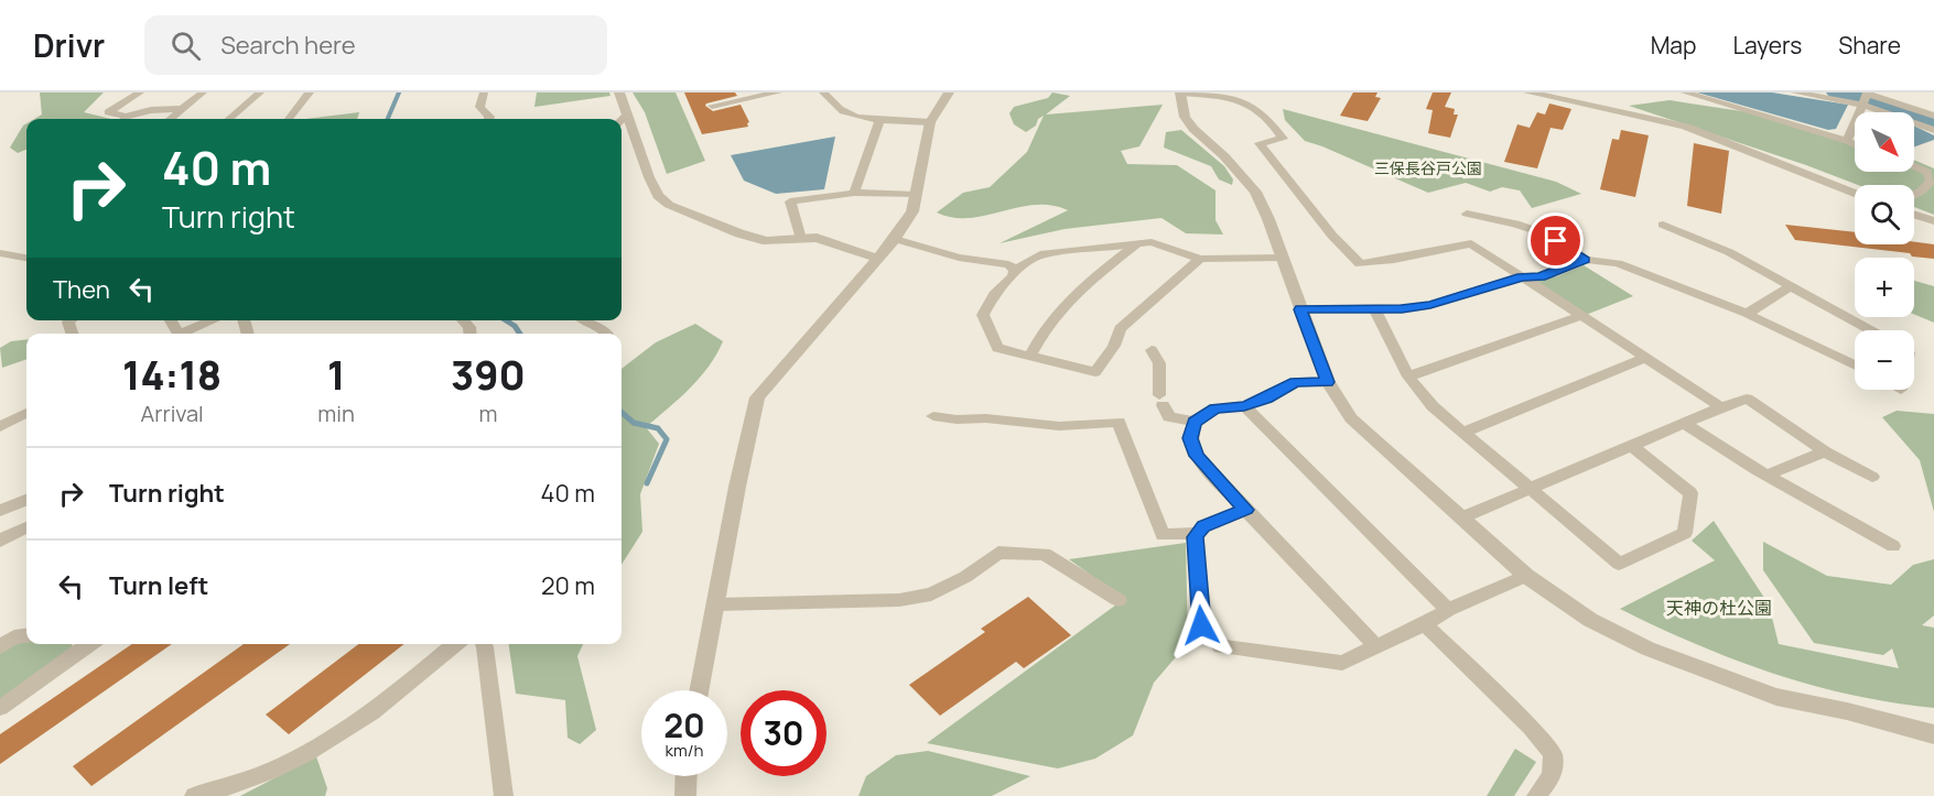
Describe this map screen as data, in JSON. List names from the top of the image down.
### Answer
{
  "parks": ["三保長谷戸公園", "天神の杜公園"],
  "north": "bottom right",
  "page": {
    "header": "Drivr",
    "search": "Search here",
    "nav": ["Map", "Layers", "Share"],
    "map_buttons": ["+", "−"],
    "turn": ["40 m", "Turn right"],
    "then": "Then",
    "eta": [
      "14:18",
      "Arrival",
      "1",
      "min",
      "390",
      "m"
    ],
    "list": [
      {
        "name": "Turn right",
        "value": "40 m"
      },
      {
        "name": "Turn left",
        "value": "20 m"
      }
    ],
    "speed": "20 km/h",
    "limit": "30"
  }
}
